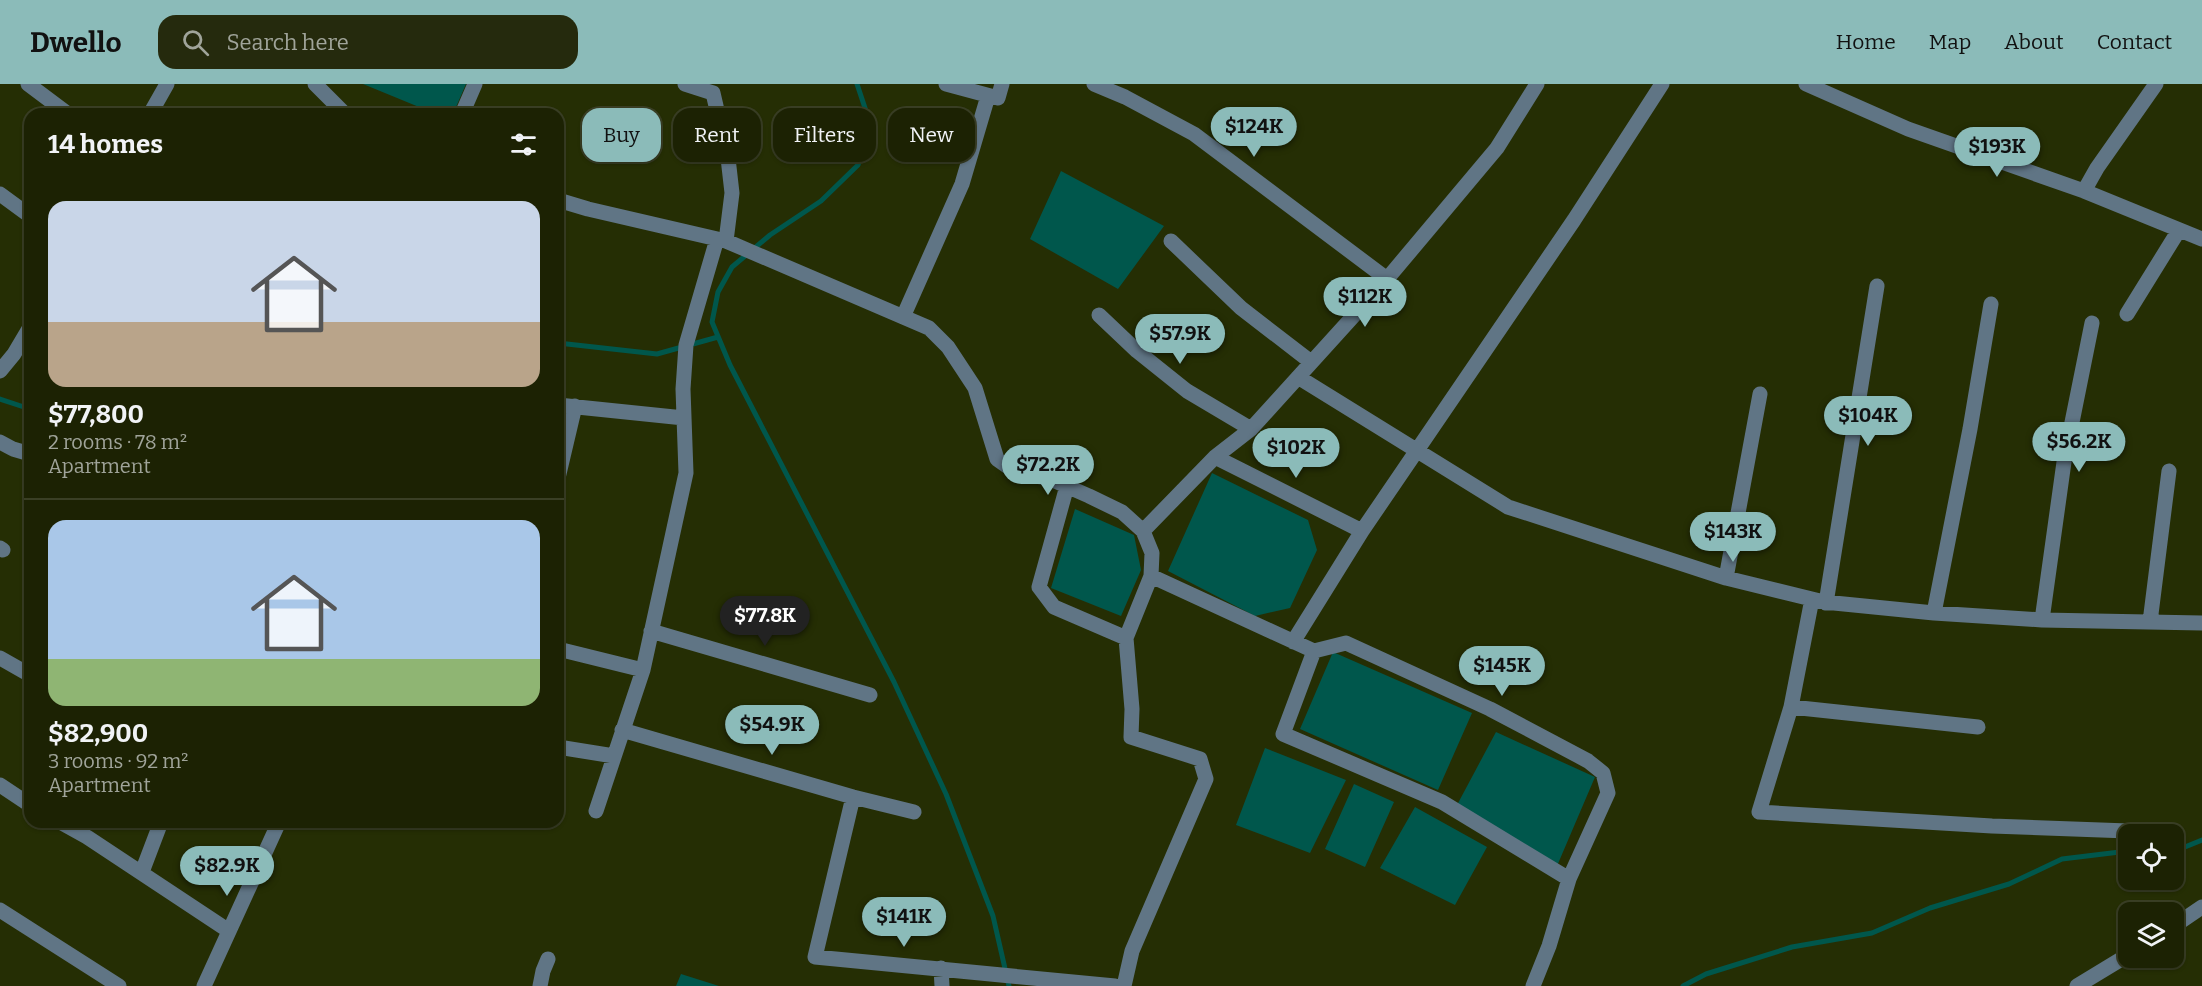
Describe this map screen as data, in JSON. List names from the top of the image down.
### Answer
{
  "page": {
    "header": "Dwello",
    "search": "Search here",
    "nav": [
      "Home",
      "Map",
      "About",
      "Contact"
    ],
    "price": [
      "$124K",
      "$193K",
      "$112K",
      "$57.9K",
      "$104K",
      "$56.2K",
      "$102K",
      "$72.2K",
      "$143K",
      "$77.8K",
      "$145K",
      "$54.9K",
      "$82.9K",
      "$141K"
    ],
    "chip": [
      "Buy",
      "Rent",
      "Filters",
      "New"
    ],
    "heading": "14 homes",
    "list": [
      {
        "name": "$77,800",
        "note": "2 rooms · 78 m² · Apartment"
      },
      {
        "name": "$82,900",
        "note": "3 rooms · 92 m² · Apartment"
      }
    ]
  }
}
